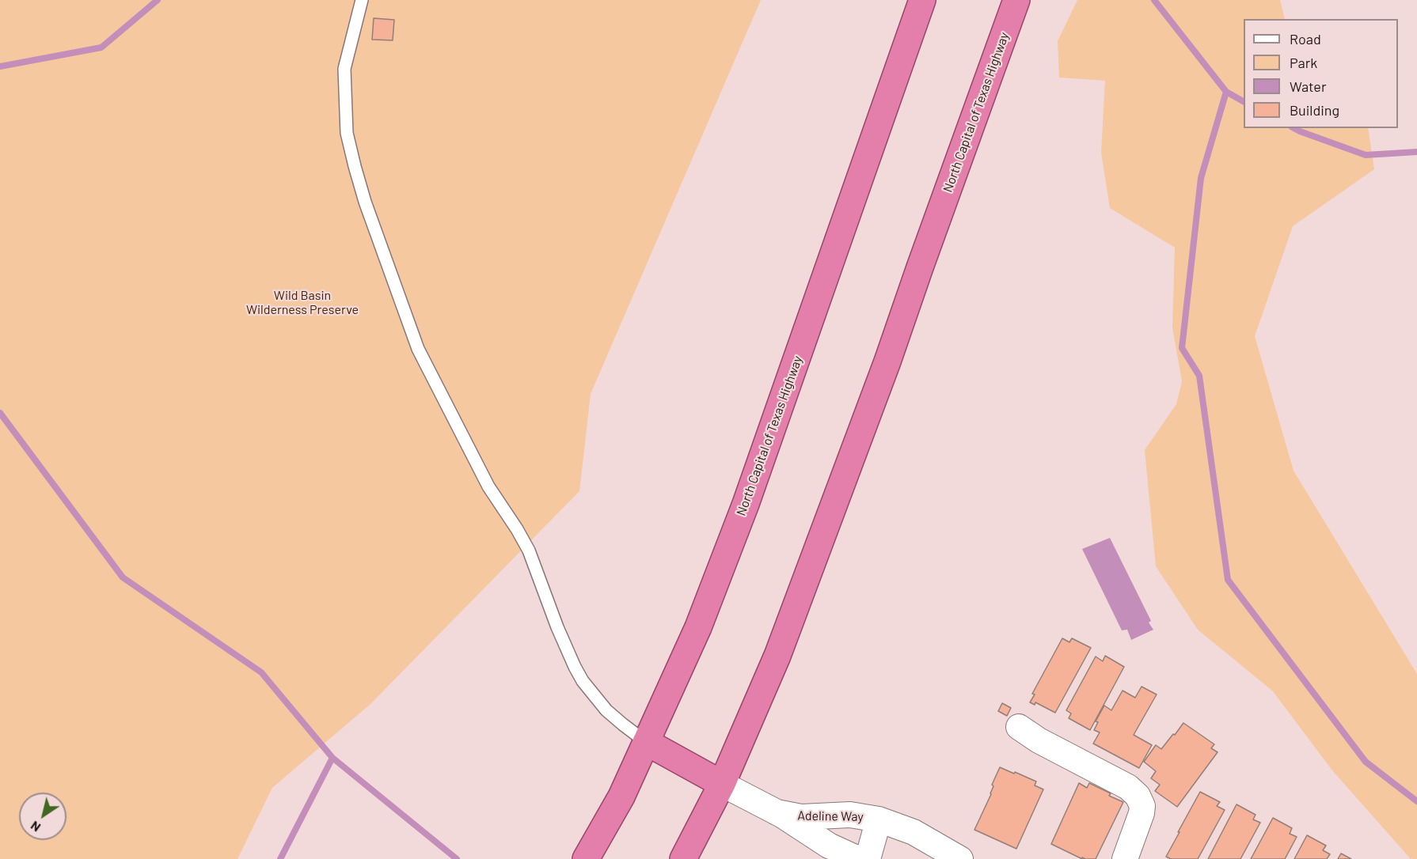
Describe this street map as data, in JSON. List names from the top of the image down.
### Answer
{
  "streets": {
    "highway": ["North Capital of Texas Highway"],
    "street": ["Adeline Way"]
  },
  "crossings": [
    ["North Capital of Texas Highway", "Adeline Way"]
  ],
  "parks": ["Wild Basin Wilderness Preserve"],
  "legend": [
    "Road",
    "Park",
    "Water",
    "Building"
  ],
  "north": "bottom left"
}
